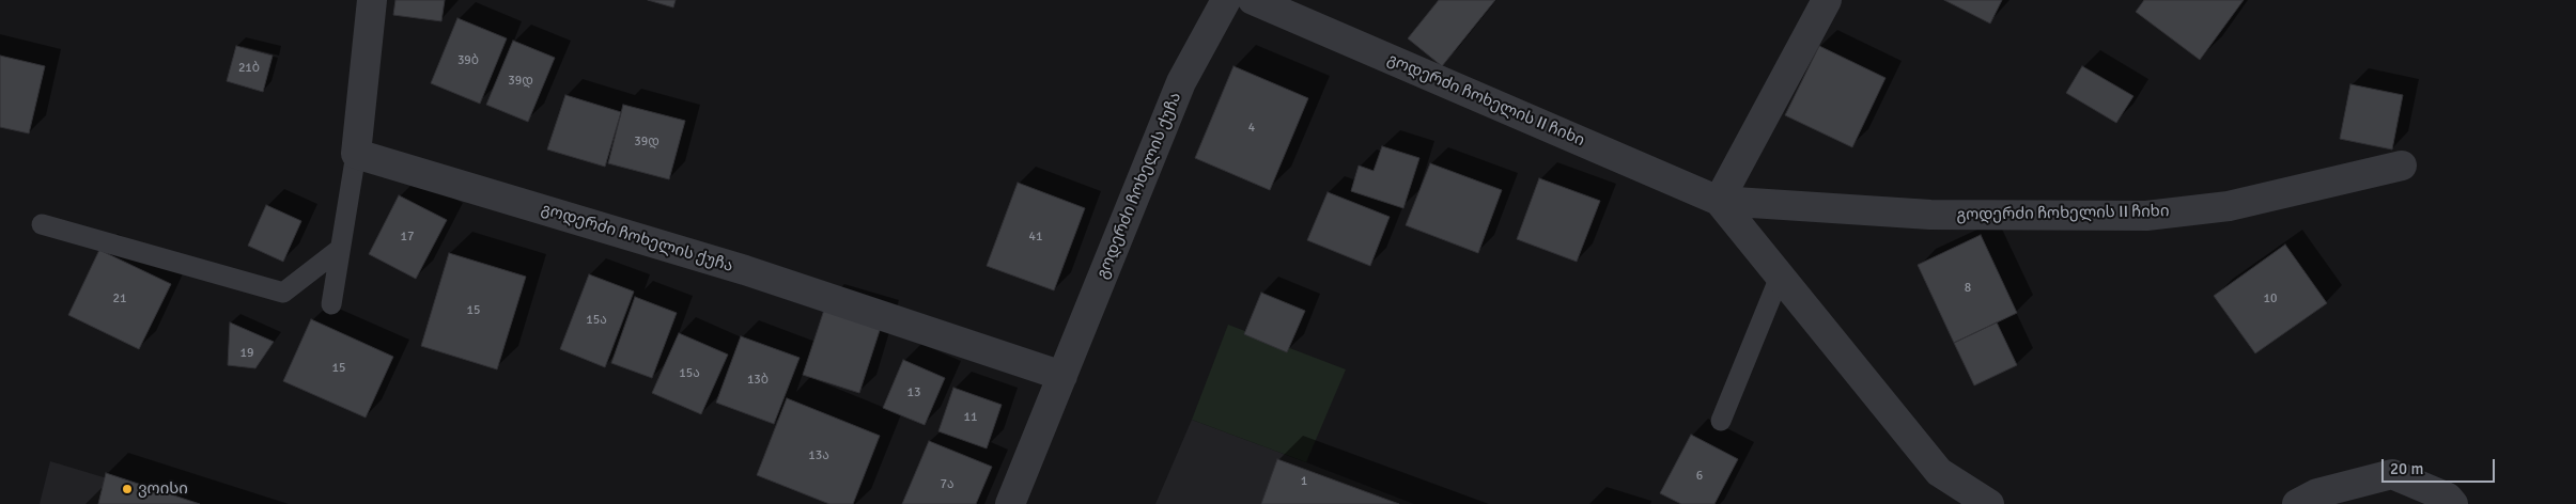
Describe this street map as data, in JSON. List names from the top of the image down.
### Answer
{
  "streets": {
    "street": ["გოდერძი ჩოხელის II ჩიხი", "გოდერძი ჩოხელის ქუჩა"]
  },
  "places": ["ვოისი"],
  "house_numbers": [
    "39ბ",
    "21ბ",
    "39დ",
    "4",
    "39დ",
    "17",
    "41",
    "8",
    "21",
    "10",
    "15",
    "15ა",
    "19",
    "15",
    "15ა",
    "13ბ",
    "13",
    "11",
    "13ა",
    "6",
    "1",
    "7ა"
  ],
  "scale_bar": "20 m"
}
